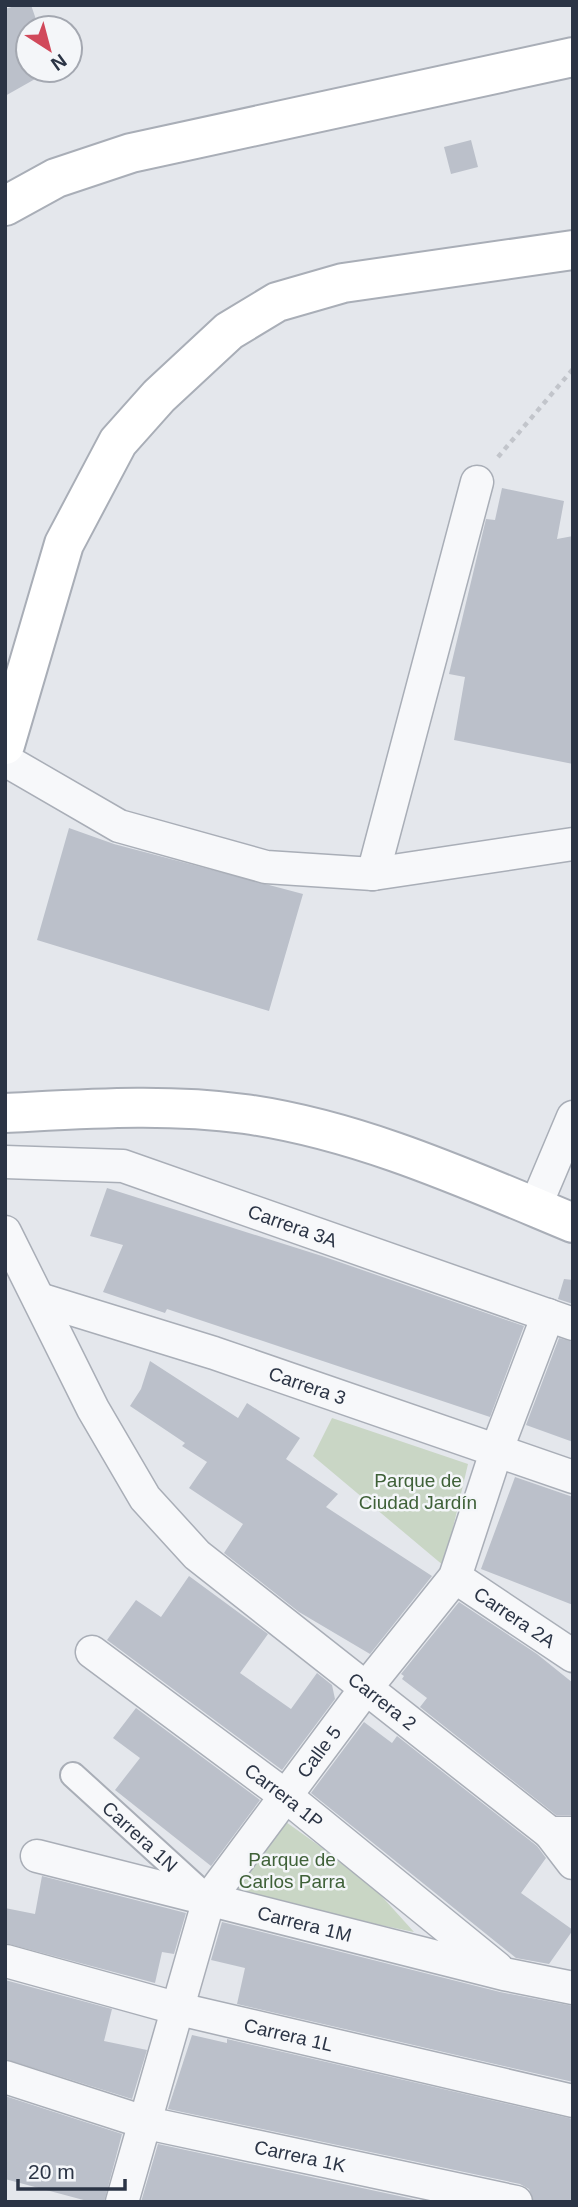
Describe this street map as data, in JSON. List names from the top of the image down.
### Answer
{
  "streets": {
    "street": [
      "Carrera 3A",
      "Carrera 3",
      "Carrera 2A",
      "Carrera 2",
      "Calle 5",
      "Carrera 1P",
      "Carrera 1N",
      "Carrera 1M",
      "Carrera 1L",
      "Carrera 1K"
    ]
  },
  "crossings": [
    ["Carrera 3A", "Calle 5"],
    ["Carrera 3", "Carrera 2"],
    ["Carrera 3", "Calle 5"],
    ["Carrera 2A", "Calle 5"],
    ["Carrera 2", "Calle 5"],
    ["Calle 5", "Carrera 1P"],
    ["Calle 5", "Carrera 1N"],
    ["Calle 5", "Carrera 1M"],
    ["Calle 5", "Carrera 1L"],
    ["Calle 5", "Carrera 1K"],
    ["Carrera 1P", "Carrera 1M"],
    ["Carrera 1N", "Carrera 1M"]
  ],
  "parks": ["Parque de Ciudad Jardín", "Parque de Carlos Parra"],
  "scale_bar": "20 m",
  "north": "bottom right"
}
